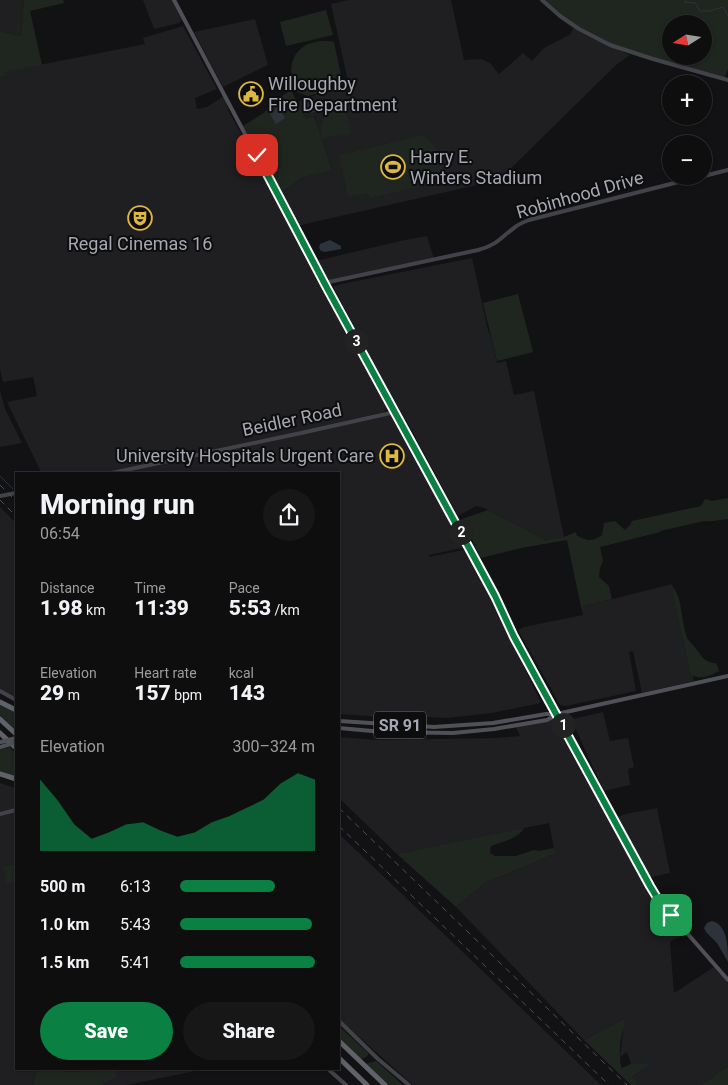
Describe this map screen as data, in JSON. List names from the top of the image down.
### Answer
{
  "streets": {
    "main road": ["SR 91"],
    "street": ["Robinhood Drive", "Beidler Road"]
  },
  "places": {
    "public building": ["Willoughby Fire Department"],
    "sports": ["Harry E. Winters Stadium"],
    "theatre": ["Regal Cinemas 16"],
    "hospital": ["University Hospitals Urgent Care"]
  },
  "north": "left",
  "page": {
    "map_buttons": ["+", "−"],
    "pins": ["3", "2", "1"],
    "heading": ["Morning run", "06:54"],
    "stats": [
      ["Distance", "1.98 km"],
      ["Time", "11:39"],
      ["Pace", "5:53 /km"],
      ["Elevation", "29 m"],
      ["Heart rate", "157 bpm"],
      ["kcal", "143"]
    ],
    "chart": ["Elevation", "300–324 m"],
    "list": [
      {
        "name": "500 m",
        "note": "6:13"
      },
      {
        "name": "1.0 km",
        "note": "5:43"
      },
      {
        "name": "1.5 km",
        "note": "5:41"
      }
    ],
    "buttons": ["Save", "Share"]
  }
}
